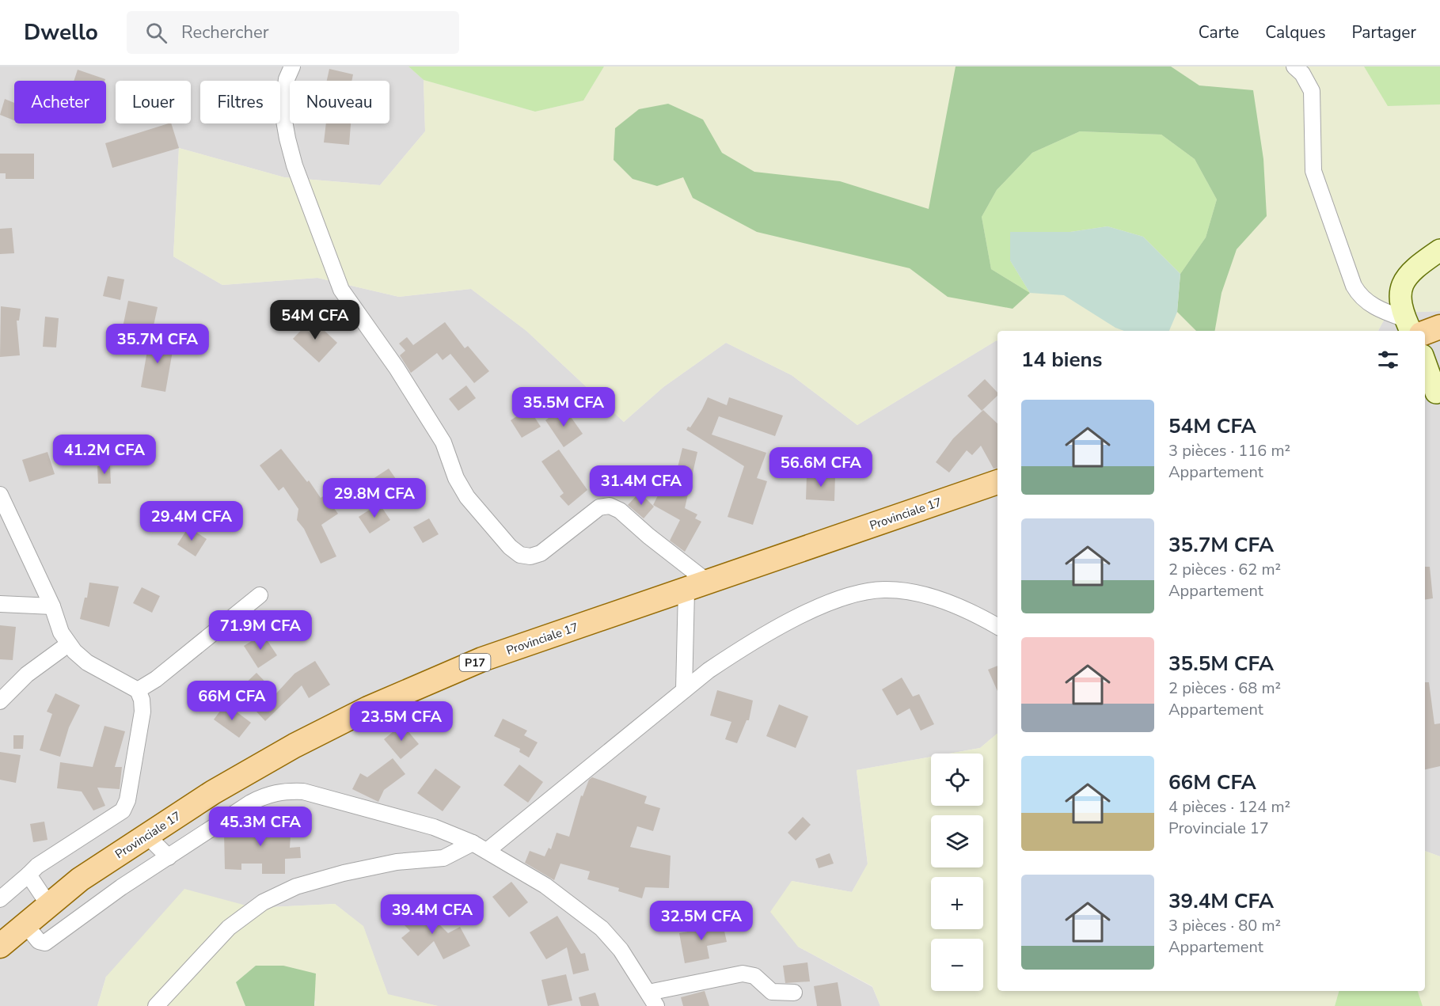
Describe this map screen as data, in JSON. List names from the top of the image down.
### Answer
{
  "streets": {
    "main road": ["Provinciale 17", "P17"]
  },
  "page": {
    "header": "Dwello",
    "search": "Rechercher",
    "nav": ["Carte", "Calques", "Partager"],
    "chip": [
      "Acheter",
      "Louer",
      "Filtres",
      "Nouveau"
    ],
    "price": [
      "54M CFA",
      "35.7M CFA",
      "35.5M CFA",
      "41.2M CFA",
      "56.6M CFA",
      "31.4M CFA",
      "29.8M CFA",
      "29.4M CFA",
      "71.9M CFA",
      "66M CFA",
      "23.5M CFA",
      "45.3M CFA",
      "39.4M CFA",
      "32.5M CFA"
    ],
    "heading": "14 biens",
    "list": [
      {
        "name": "54M CFA",
        "note": "3 pièces · 116 m² · Appartement"
      },
      {
        "name": "35.7M CFA",
        "note": "2 pièces · 62 m² · Appartement"
      },
      {
        "name": "35.5M CFA",
        "note": "2 pièces · 68 m² · Appartement"
      },
      {
        "name": "66M CFA",
        "note": "4 pièces · 124 m² · Provinciale 17"
      },
      {
        "name": "39.4M CFA",
        "note": "3 pièces · 80 m² · Appartement"
      }
    ],
    "map_buttons": ["+", "−"]
  }
}
